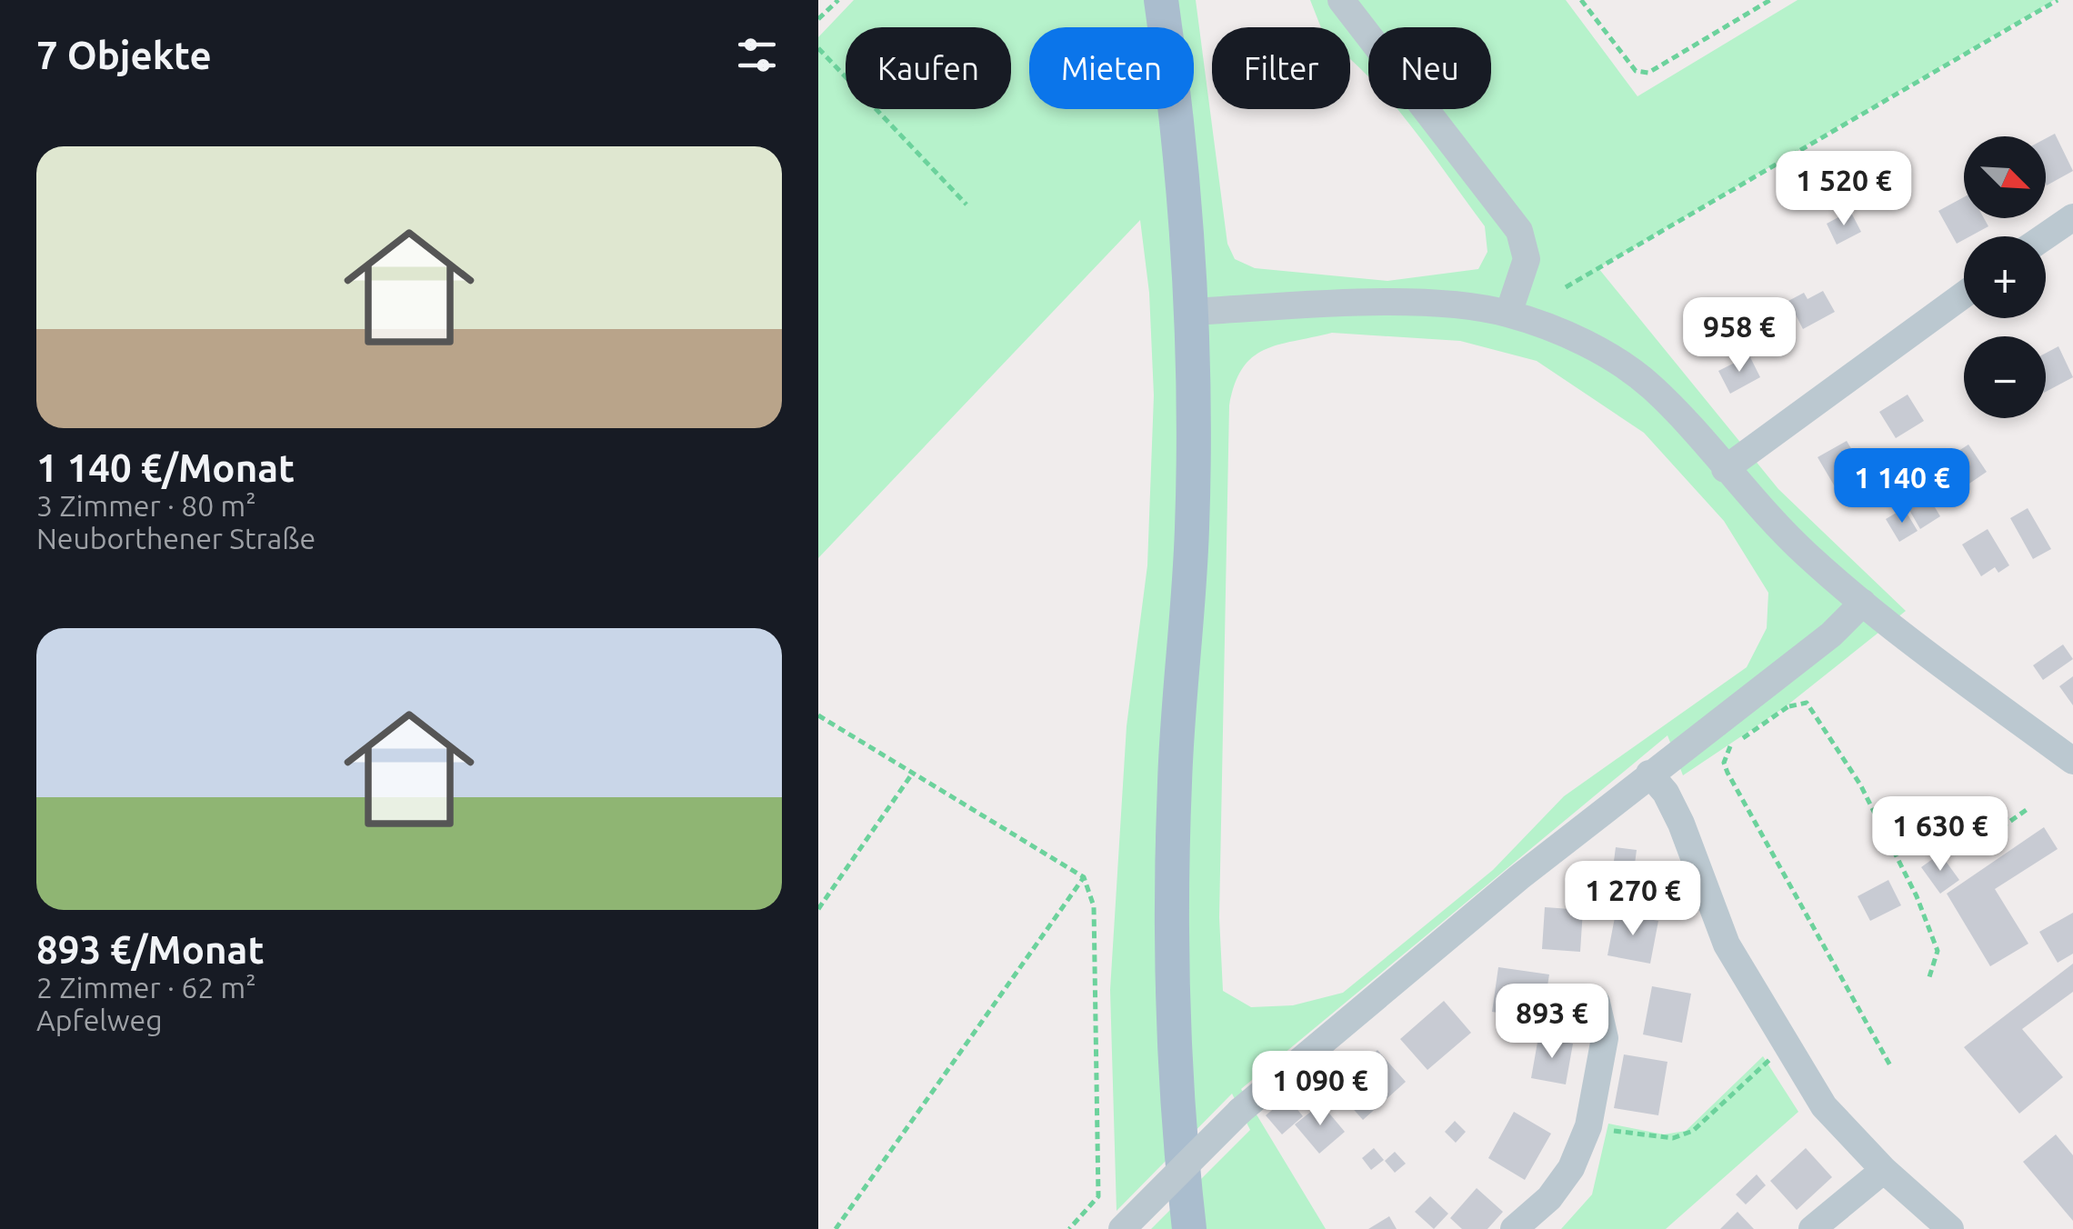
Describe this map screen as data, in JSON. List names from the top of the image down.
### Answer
{
  "north": "bottom right",
  "page": {
    "heading": "7 Objekte",
    "chip": [
      "Kaufen",
      "Mieten",
      "Filter",
      "Neu"
    ],
    "list": [
      {
        "name": "1 140 €/Monat",
        "note": "3 Zimmer · 80 m² · Neuborthener Straße"
      },
      {
        "name": "893 €/Monat",
        "note": "2 Zimmer · 62 m² · Apfelweg"
      }
    ],
    "map_buttons": ["+", "−"],
    "price": [
      "1 520 €",
      "958 €",
      "1 140 €",
      "1 630 €",
      "1 270 €",
      "893 €",
      "1 090 €"
    ]
  }
}
